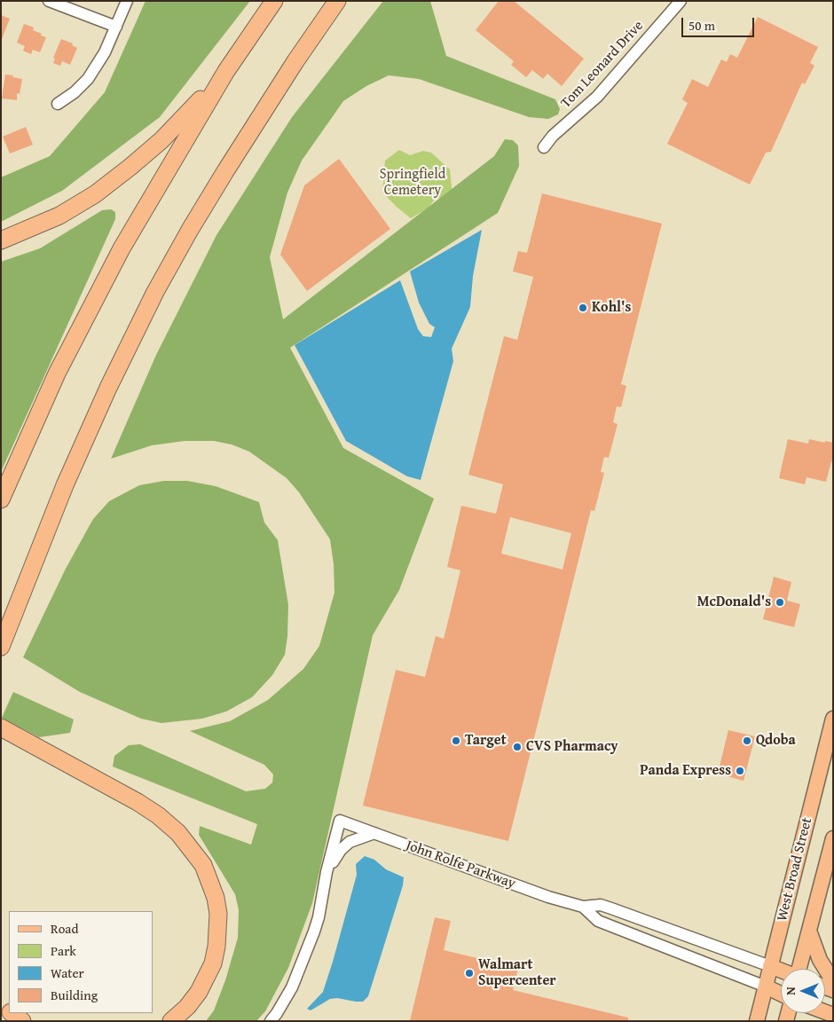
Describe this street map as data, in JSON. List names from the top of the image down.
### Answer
{
  "streets": {
    "main road": ["John Rolfe Parkway", "West Broad Street"],
    "street": ["Tom Leonard Drive"]
  },
  "crossings": [
    ["John Rolfe Parkway", "West Broad Street"]
  ],
  "parks": ["Springfield Cemetery"],
  "places": [
    "Kohl's",
    "McDonald's",
    "Target",
    "Qdoba",
    "CVS Pharmacy",
    "Panda Express",
    "Walmart Supercenter"
  ],
  "legend": [
    "Road",
    "Park",
    "Water",
    "Building"
  ],
  "scale_bar": "50 m",
  "north": "left"
}
